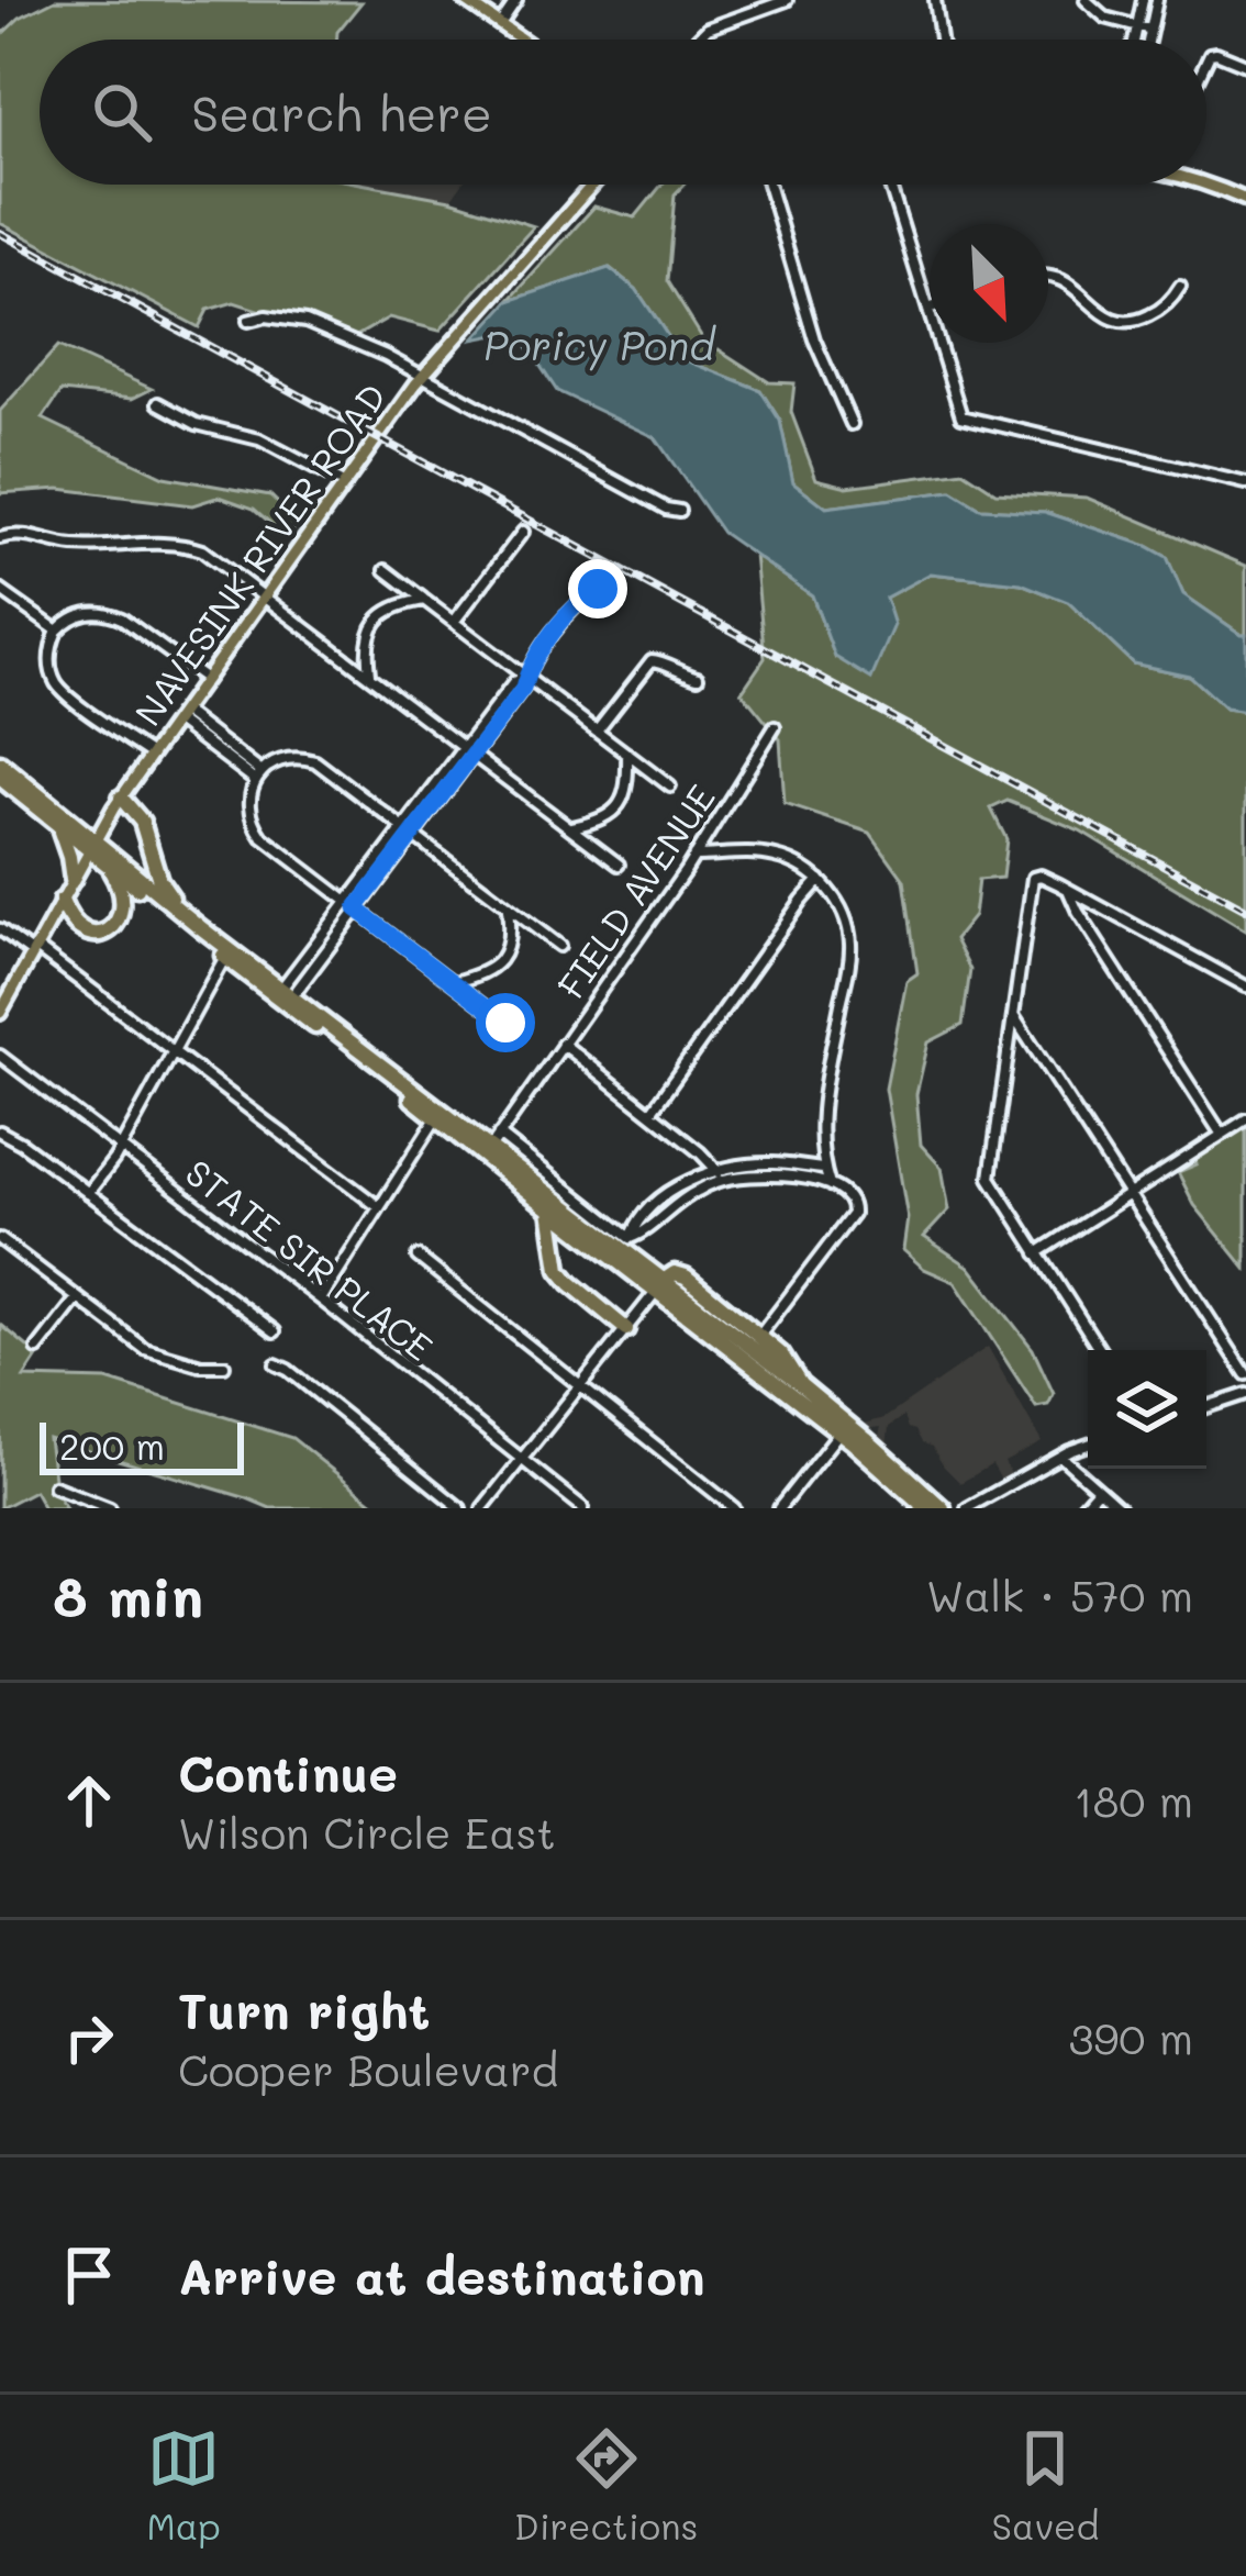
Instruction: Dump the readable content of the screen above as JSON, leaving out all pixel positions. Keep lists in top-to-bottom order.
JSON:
{
  "streets": {
    "main road": ["NAVESINK RIVER ROAD"],
    "street": ["FIELD AVENUE", "STATE SIR PLACE"]
  },
  "water": ["Poricy Pond"],
  "scale_bar": "200 m",
  "north": "bottom right",
  "page": {
    "search": "Search here",
    "scale": "200 m",
    "heading": ["8 min", "Walk · 570 m"],
    "list": [
      ["Continue", "Wilson Circle East", "180 m"],
      ["Turn right", "Cooper Boulevard", "390 m"],
      "Arrive at destination"
    ],
    "nav": ["Map", "Directions", "Saved"]
  }
}
